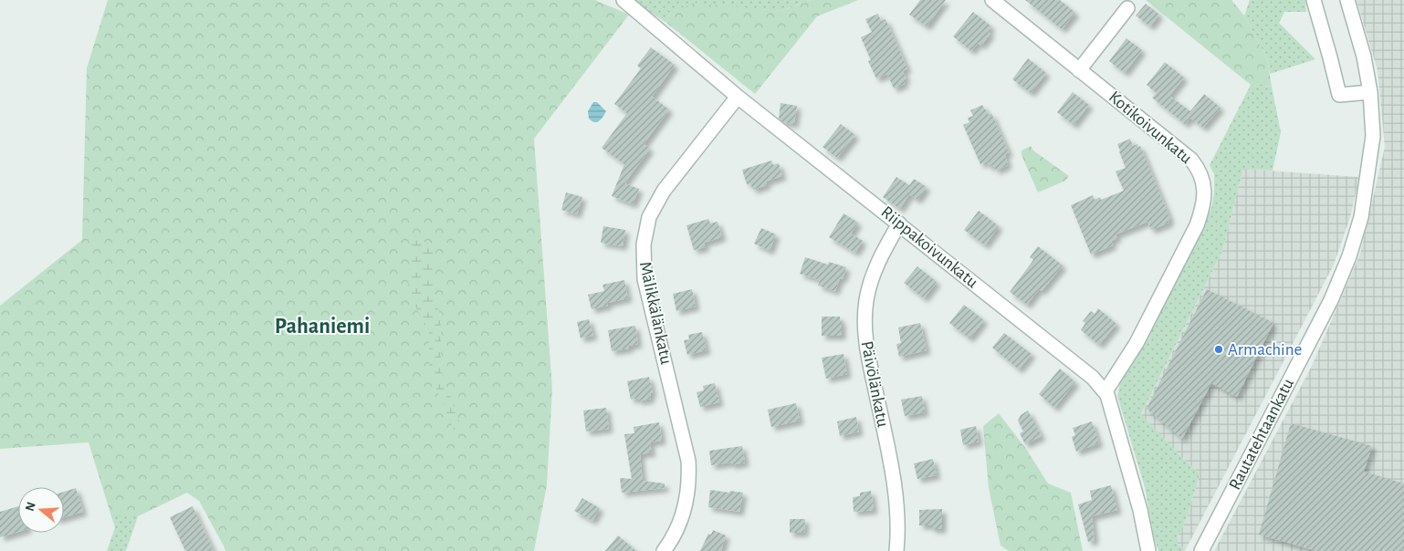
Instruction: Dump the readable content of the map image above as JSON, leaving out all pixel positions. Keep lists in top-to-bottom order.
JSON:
{
  "streets": {
    "street": [
      "Kotikoivunkatu",
      "Riippakoivunkatu",
      "Mälikkälänkatu",
      "Päivölänkatu",
      "Rautatehtaankatu"
    ]
  },
  "crossings": [
    ["Kotikoivunkatu", "Riippakoivunkatu"],
    ["Riippakoivunkatu", "Mälikkälänkatu"],
    ["Riippakoivunkatu", "Päivölänkatu"]
  ],
  "districts": ["Pahaniemi"],
  "places": ["Armachine"],
  "north": "left"
}
